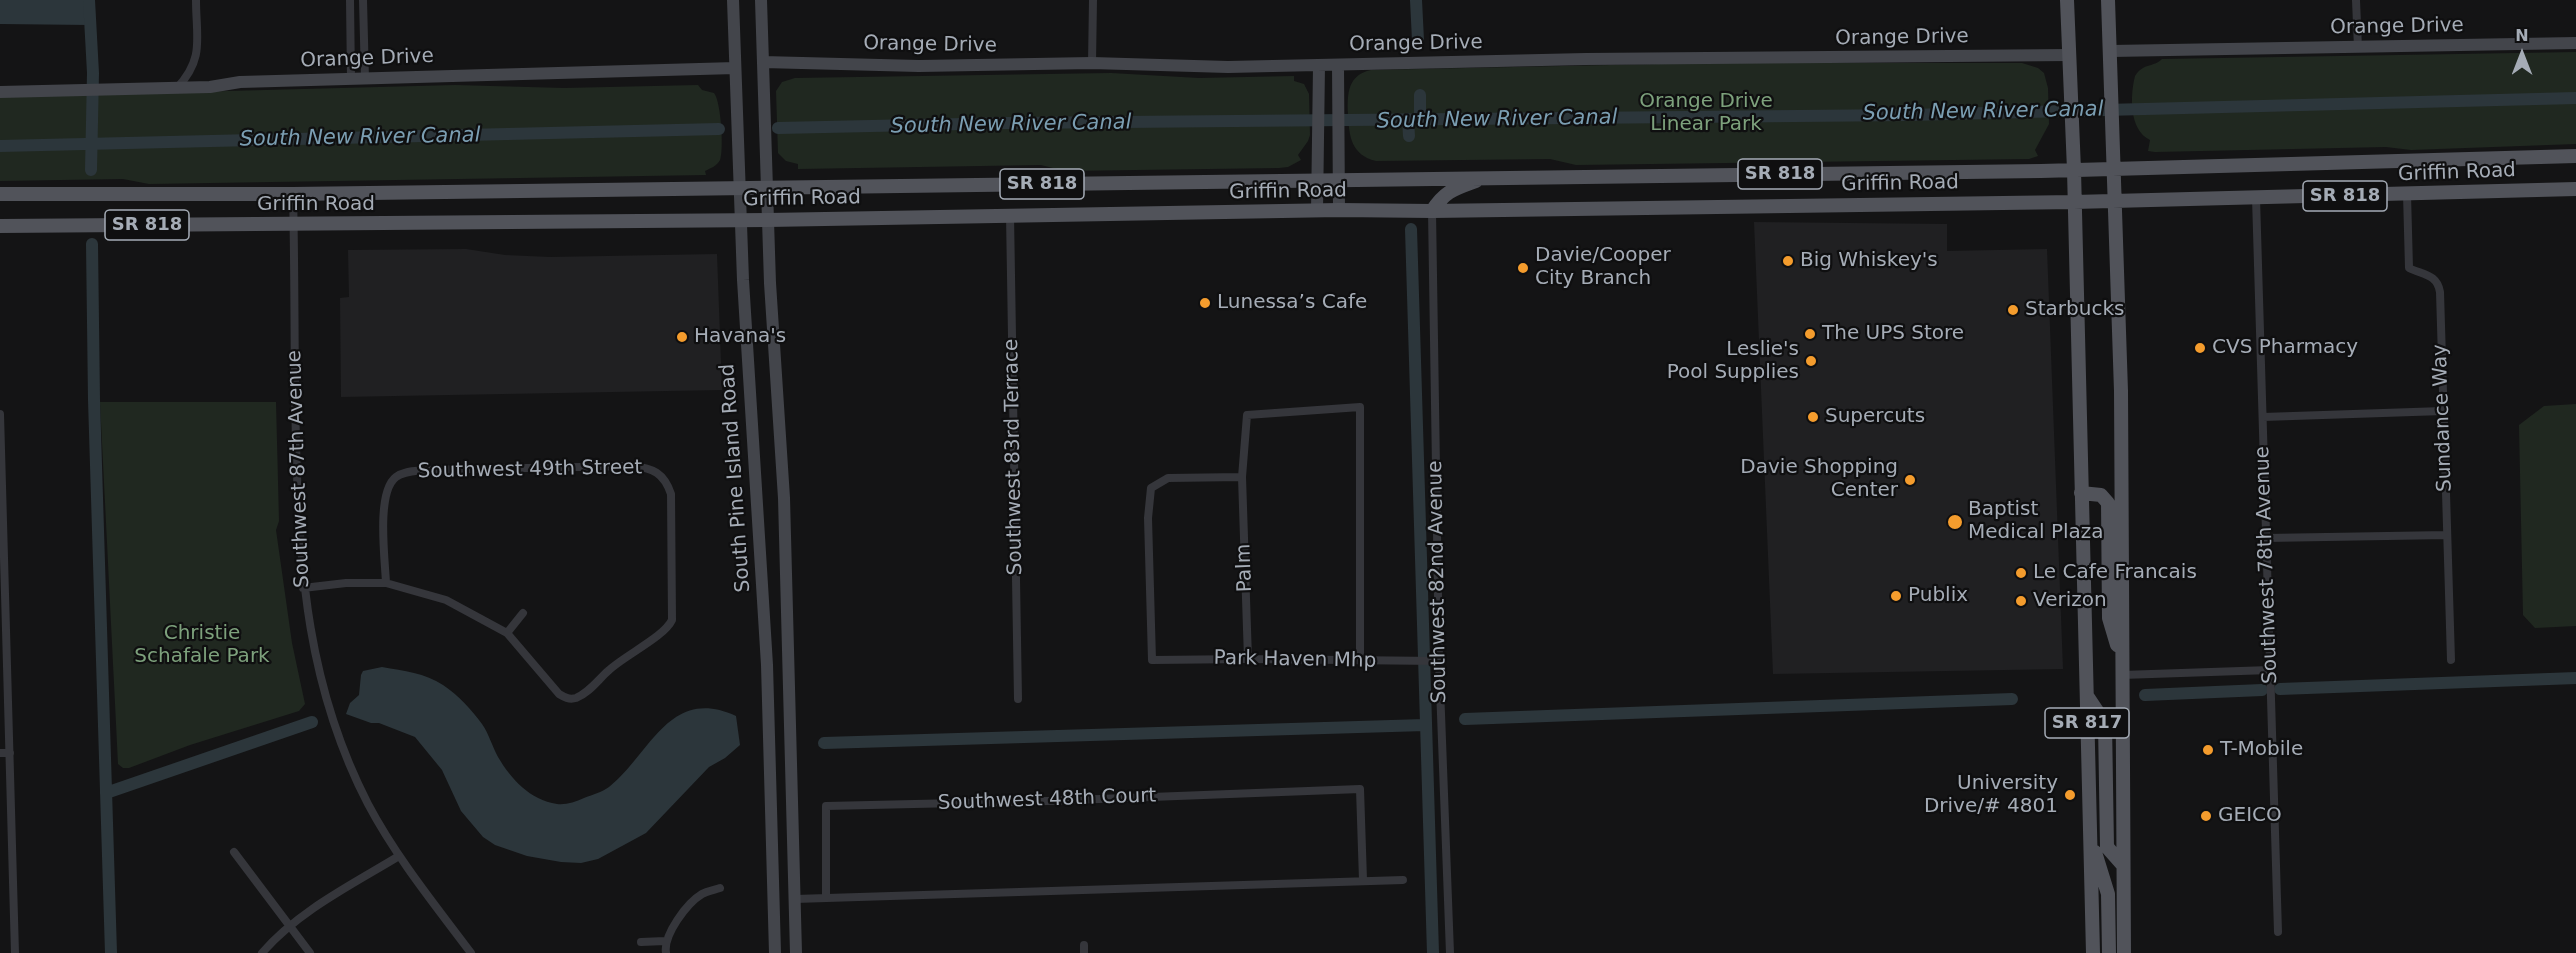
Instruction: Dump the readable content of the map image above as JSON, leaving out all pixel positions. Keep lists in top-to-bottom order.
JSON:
{
  "streets": {
    "main road": ["Griffin Road", "SR 818", "SR 817"],
    "street": [
      "Orange Drive",
      "Sundance Way",
      "Southwest 83rd Terrace",
      "Southwest 87th Avenue",
      "Southwest 49th Street",
      "South Pine Island Road",
      "Southwest 78th Avenue",
      "Palm",
      "Southwest 82nd Avenue",
      "Park Haven Mhp",
      "Southwest 48th Court"
    ]
  },
  "crossings": [
    ["Orange Drive", "South Pine Island Road"],
    ["Orange Drive", "SR 817"],
    ["Griffin Road", "Sundance Way"],
    ["Griffin Road", "Southwest 83rd Terrace"],
    ["Griffin Road", "Southwest 87th Avenue"],
    ["Griffin Road", "South Pine Island Road"],
    ["Griffin Road", "Southwest 78th Avenue"],
    ["Griffin Road", "Southwest 82nd Avenue"],
    ["Griffin Road", "SR 817"],
    ["Palm", "Park Haven Mhp"],
    ["Southwest 82nd Avenue", "Park Haven Mhp"]
  ],
  "water": ["South New River Canal"],
  "parks": ["Orange Drive Linear Park", "Christie Schafale Park"],
  "places": [
    "Big Whiskey's",
    "Davie/Cooper City Branch",
    "Lunessa’s Cafe",
    "Starbucks",
    "The UPS Store",
    "Havana's",
    "CVS Pharmacy",
    "Leslie's Pool Supplies",
    "Supercuts",
    "Davie Shopping Center",
    "Baptist Medical Plaza",
    "Le Cafe Francais",
    "Publix",
    "Verizon",
    "T-Mobile",
    "University Drive/# 4801",
    "GEICO"
  ],
  "north": "top"
}
